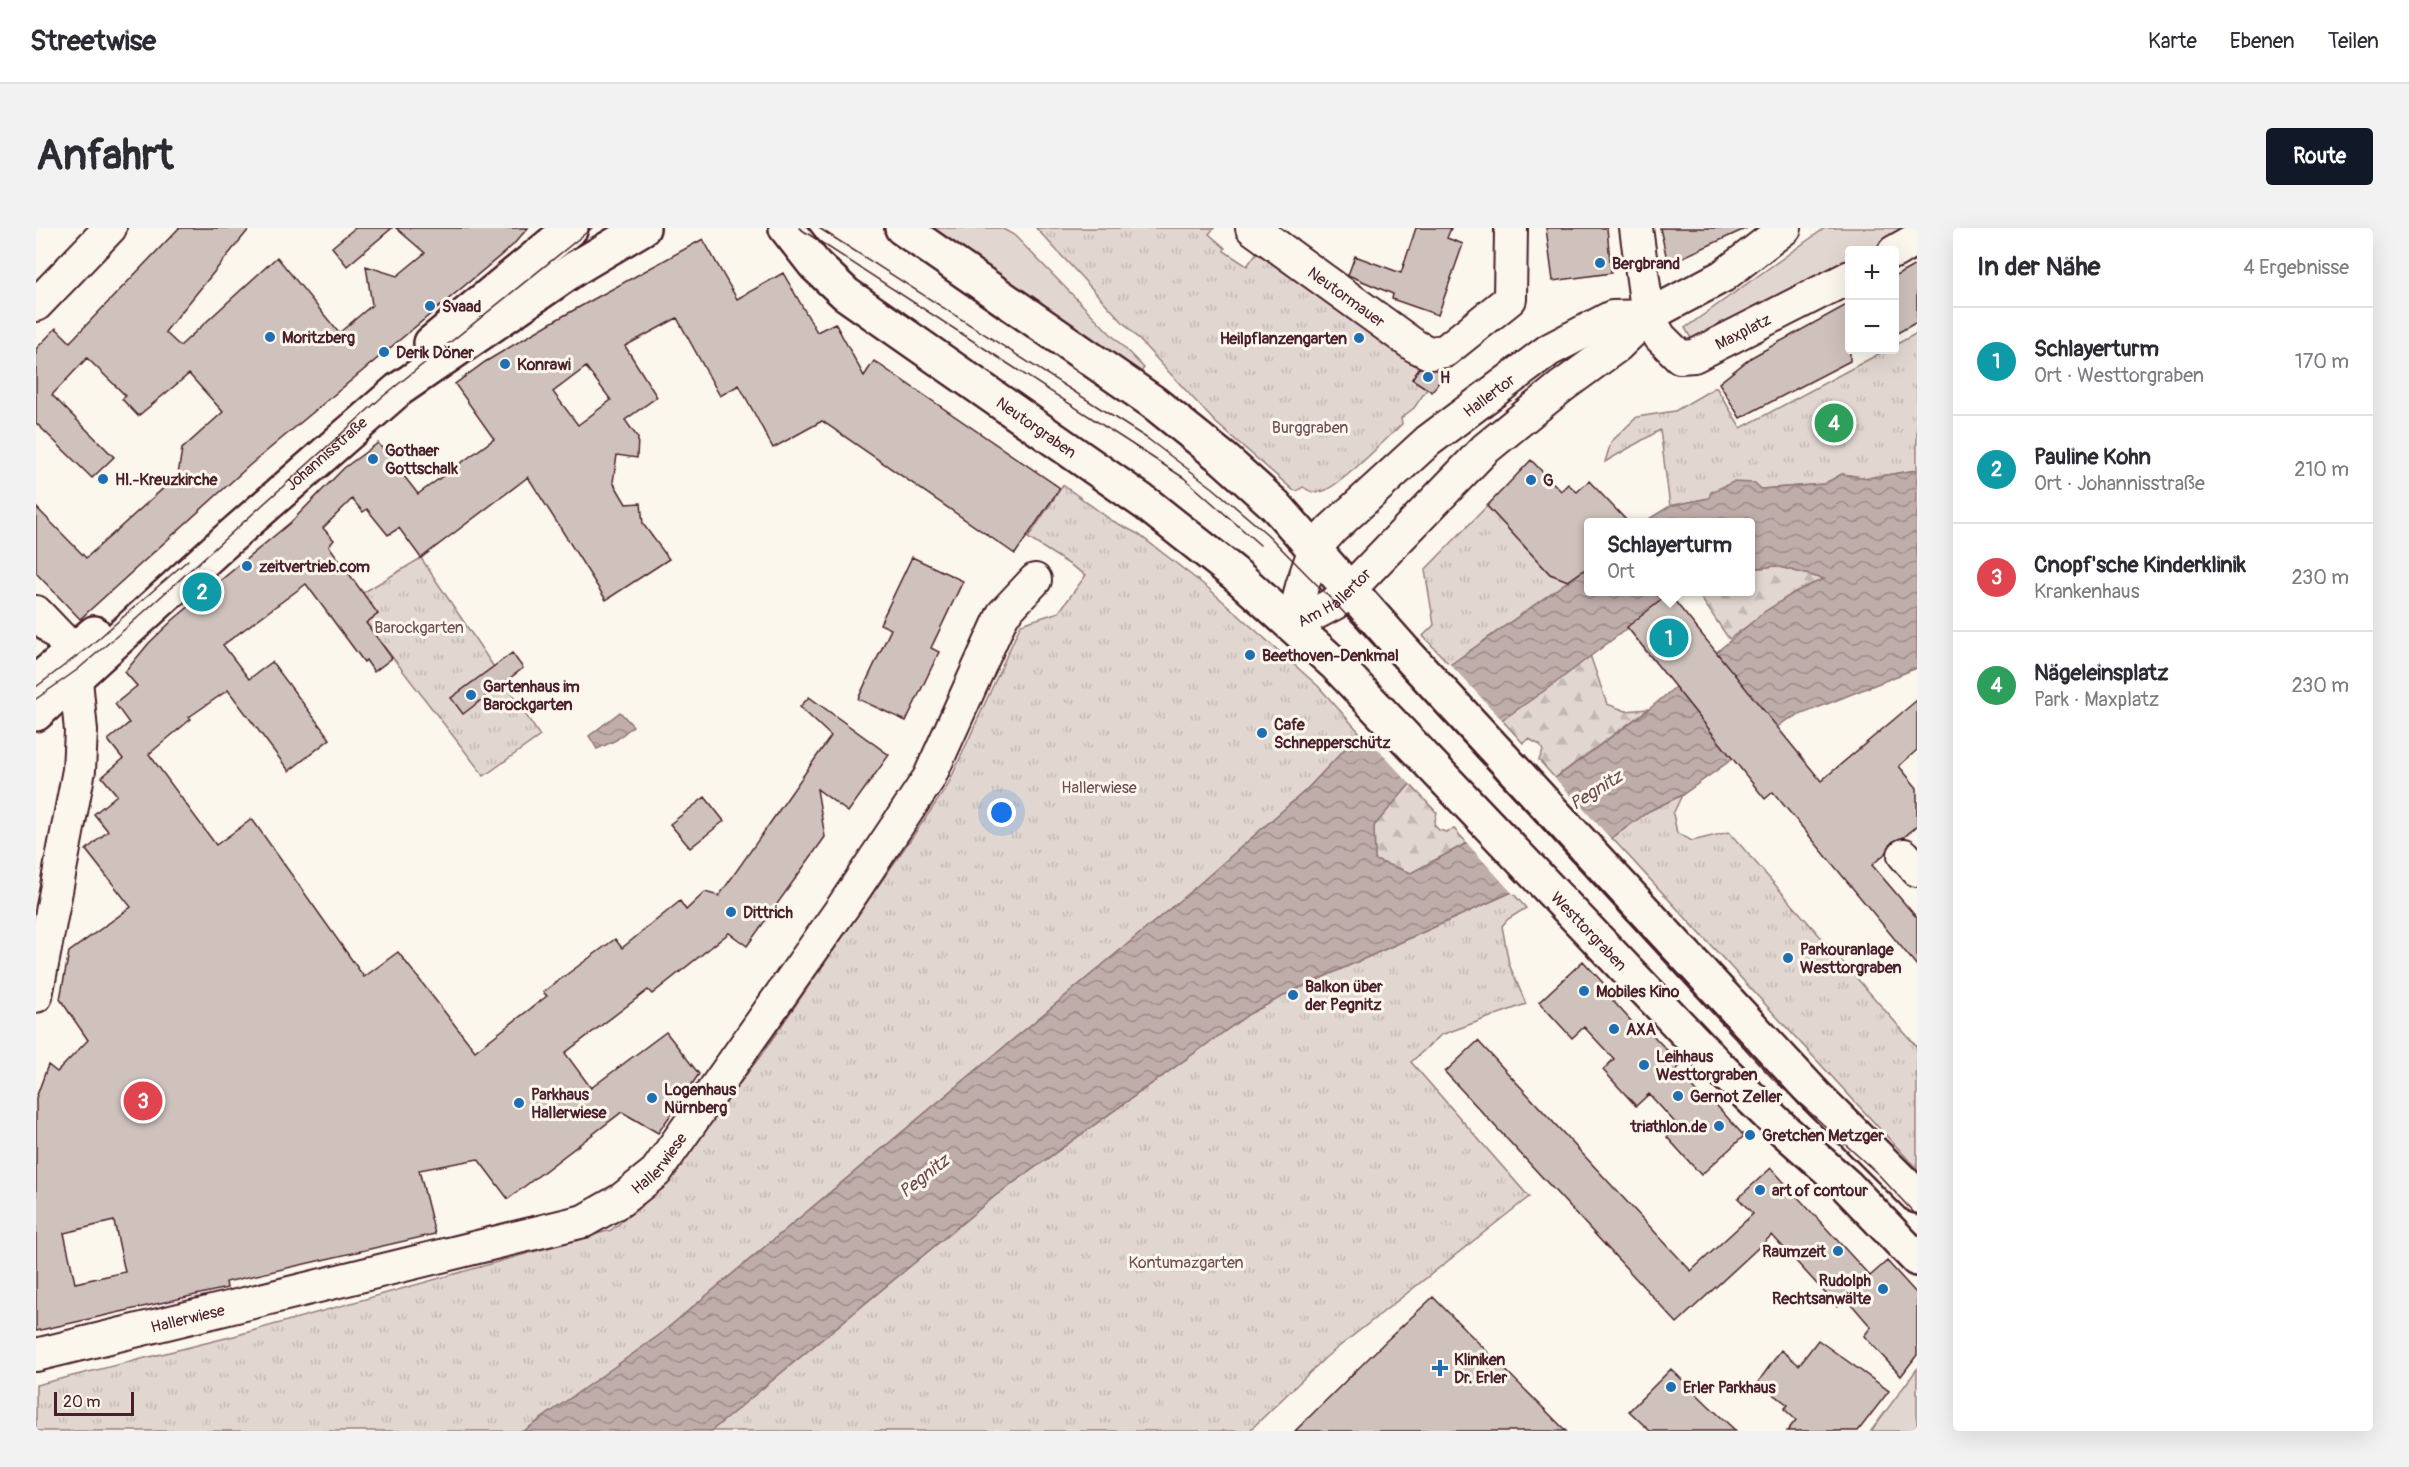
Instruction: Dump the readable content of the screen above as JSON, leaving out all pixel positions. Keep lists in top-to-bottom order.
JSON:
{
  "streets": {
    "main road": ["Neutorgraben", "Johannisstraße", "Westtorgraben"],
    "street": [
      "Neutormauer",
      "Maxplatz",
      "Hallertor",
      "Am Hallertor",
      "Hallerwiese"
    ]
  },
  "crossings": [
    ["Maxplatz", "Hallertor"],
    ["Maxplatz", "Am Hallertor"],
    ["Hallertor", "Am Hallertor"],
    ["Neutorgraben", "Am Hallertor"],
    ["Neutorgraben", "Westtorgraben"],
    ["Am Hallertor", "Westtorgraben"]
  ],
  "water": ["Pegnitz"],
  "parks": [
    "Burggraben",
    "Barockgarten",
    "Hallerwiese",
    "Kontumazgarten"
  ],
  "places": {
    "other": [
      "Bergbrand",
      "Svaad",
      "Moritzberg",
      "Heilpflanzengarten",
      "Derik Döner",
      "Konrawi",
      "H",
      "Gothaer Gottschalk",
      "Hl.-Kreuzkirche",
      "G",
      "zeitvertrieb.com",
      "Beethoven-Denkmal",
      "Gartenhaus im Barockgarten",
      "Cafe Schnepperschütz",
      "Dittrich",
      "Parkouranlage Westtorgraben",
      "Mobiles Kino",
      "Balkon über der Pegnitz",
      "AXA",
      "Leihhaus Westtorgraben",
      "Gernot Zeller",
      "Logenhaus Nürnberg",
      "Parkhaus Hallerwiese",
      "triathlon.de",
      "Gretchen Metzger",
      "art of contour",
      "Raumzeit",
      "Rudolph Rechtsanwälte",
      "Erler Parkhaus"
    ],
    "health": ["Kliniken Dr. Erler"]
  },
  "scale_bar": "20 m",
  "page": {
    "header": "Streetwise",
    "nav": ["Karte", "Ebenen", "Teilen"],
    "buttons": "Route",
    "title": "Anfahrt",
    "heading": ["In der Nähe", "4 Ergebnisse"],
    "map_buttons": ["+", "−"],
    "list": [
      {
        "mark": "1",
        "name": "Schlayerturm",
        "note": "Ort · Westtorgraben",
        "value": "170 m"
      },
      {
        "mark": "2",
        "name": "Pauline Kohn",
        "note": "Ort · Johannisstraße",
        "value": "210 m"
      },
      {
        "mark": "3",
        "name": "Cnopf'sche Kinderklinik",
        "note": "Krankenhaus",
        "value": "230 m"
      },
      {
        "mark": "4",
        "name": "Nägeleinsplatz",
        "note": "Park · Maxplatz",
        "value": "230 m"
      }
    ],
    "pins": [
      "4",
      "2",
      "1",
      "3"
    ],
    "popup": ["Schlayerturm", "Ort"],
    "scale": "20 m"
  }
}
